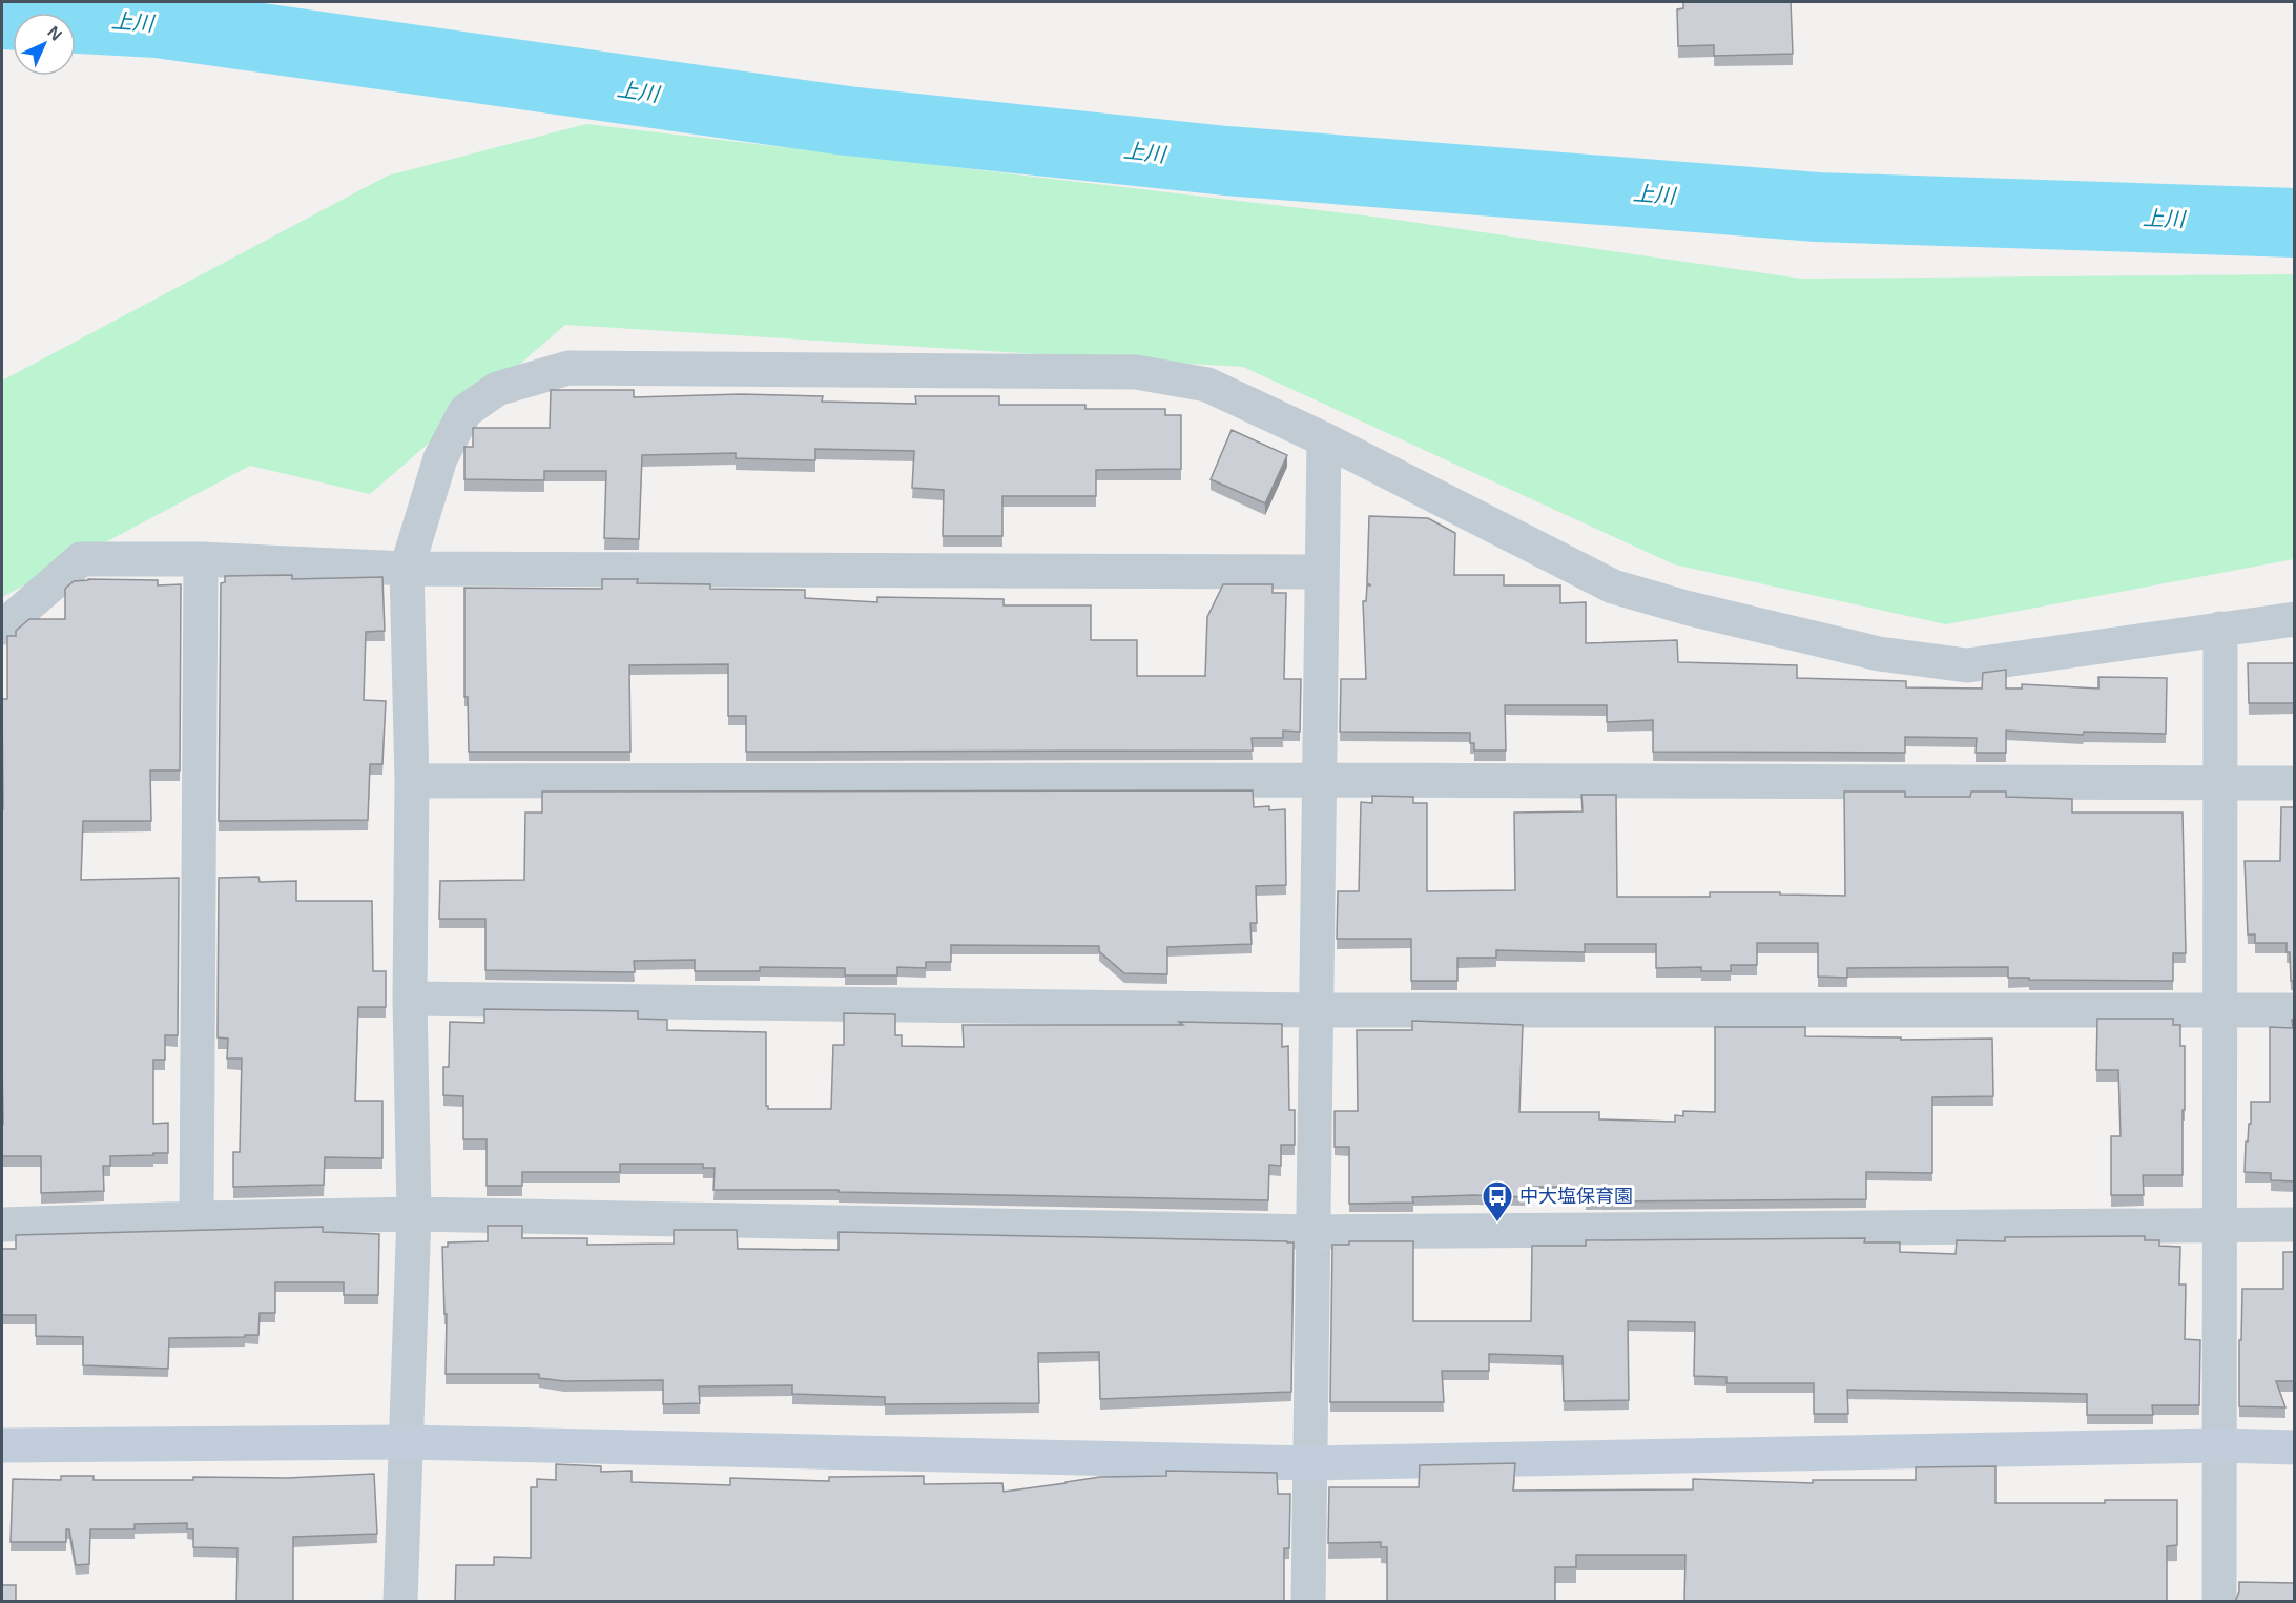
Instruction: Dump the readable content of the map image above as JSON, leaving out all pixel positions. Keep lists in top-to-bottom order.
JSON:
{
  "water": ["上川"],
  "places": {
    "bus stop": ["中大塩保育園"]
  },
  "north": "top right"
}
